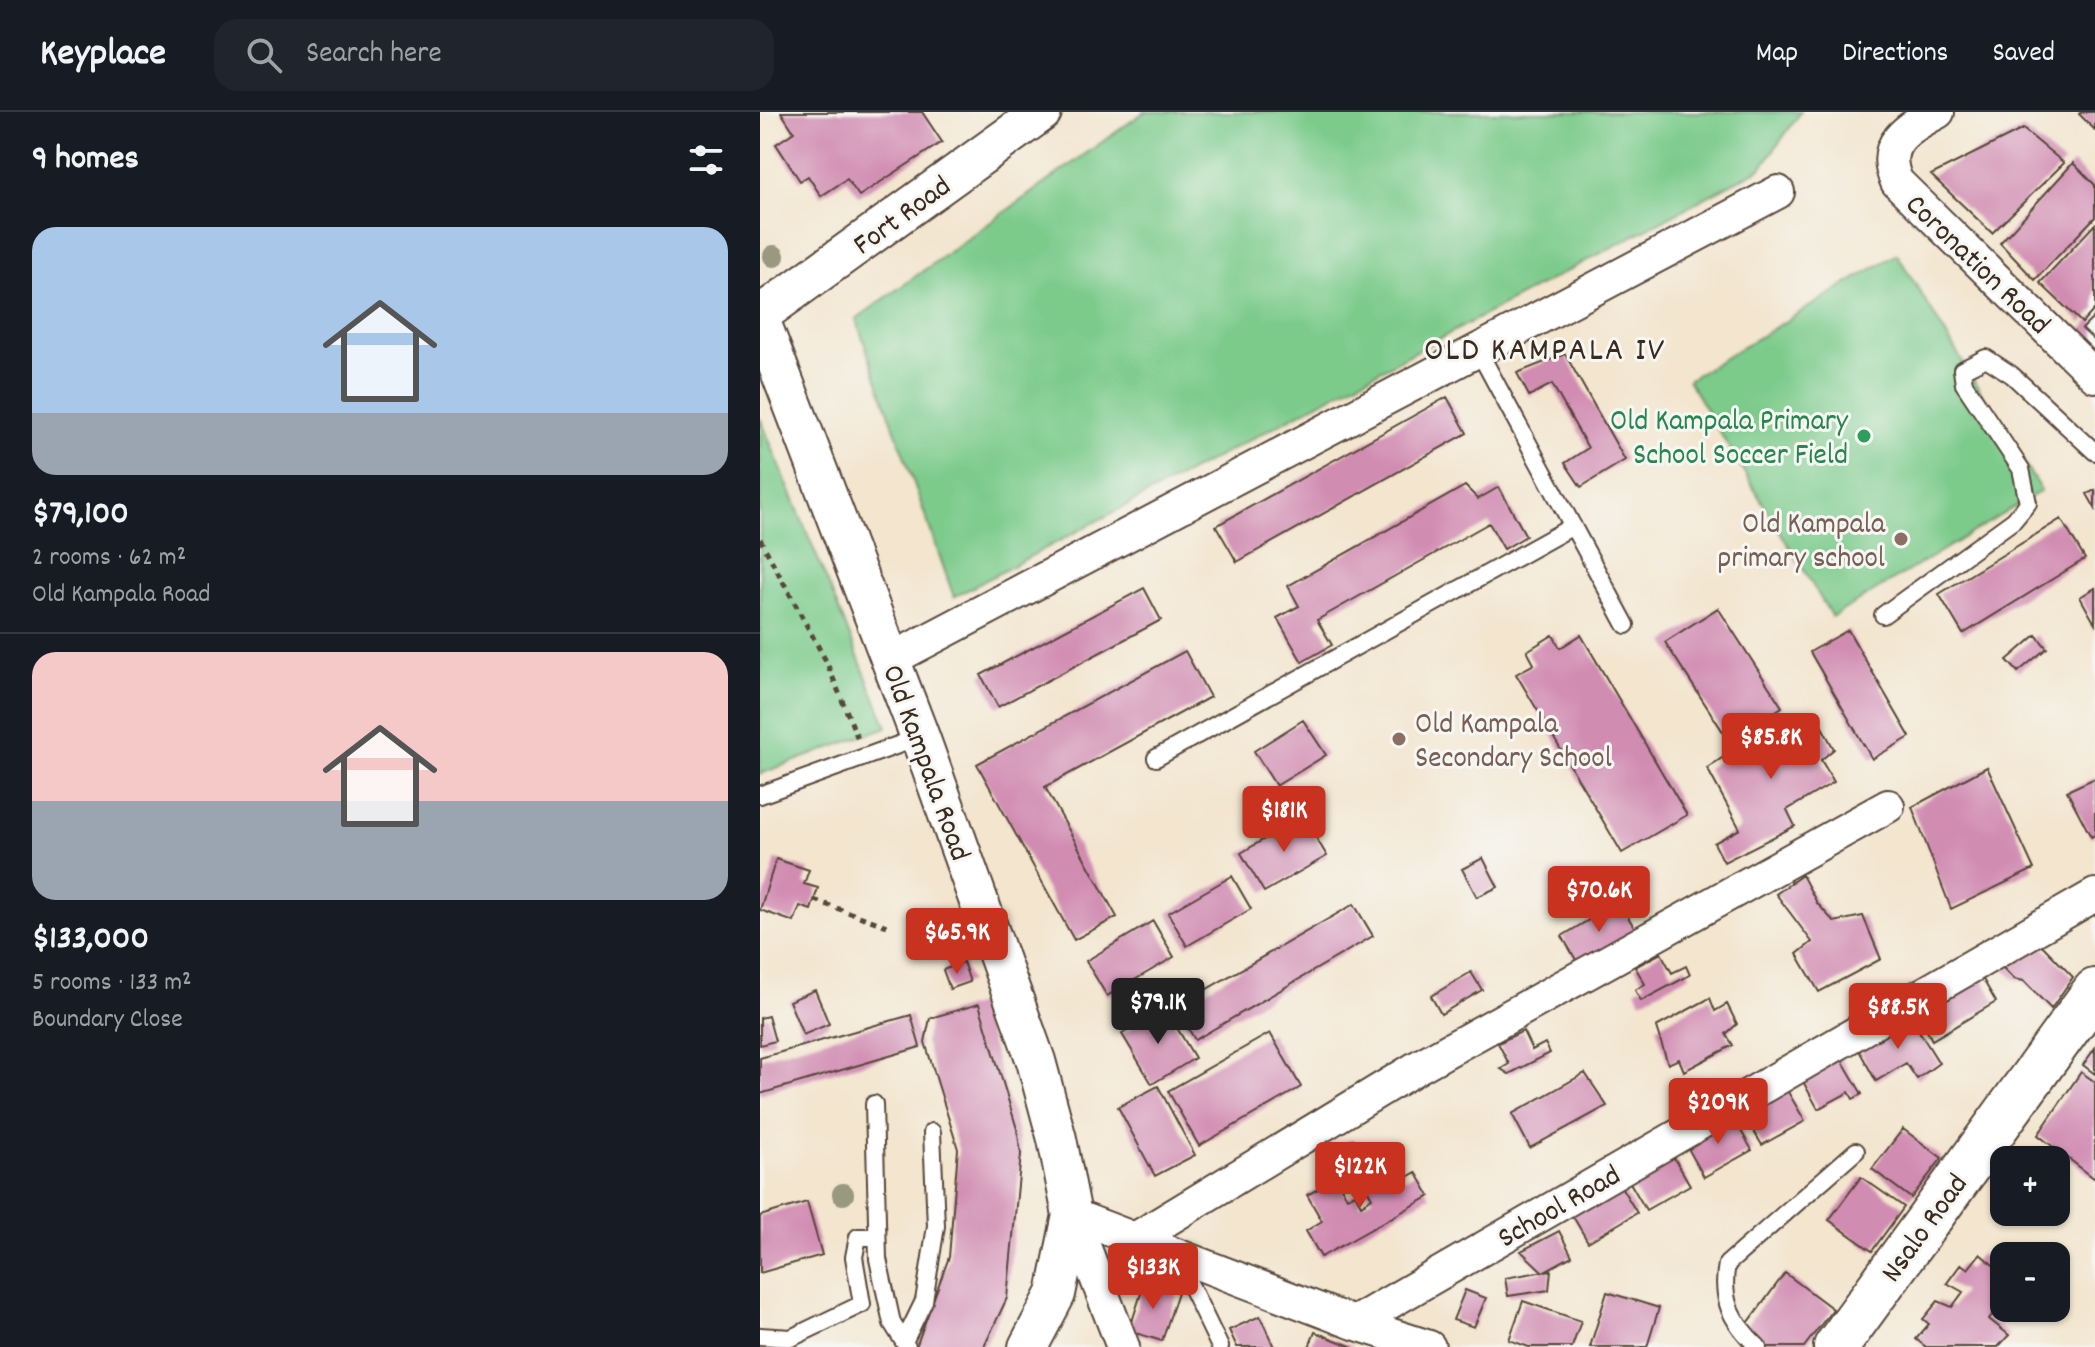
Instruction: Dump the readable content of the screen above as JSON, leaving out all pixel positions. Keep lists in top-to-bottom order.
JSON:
{
  "streets": {
    "main road": ["Nsalo Road"],
    "street": [
      "Fort Road",
      "Coronation Road",
      "Old Kampala Road",
      "School Road"
    ]
  },
  "crossings": [
    ["Fort Road", "Old Kampala Road"]
  ],
  "districts": ["OLD KAMPALA IV"],
  "places": ["Old Kampala Primary School Soccer Field", "Old Kampala primary school", "Old Kampala Secondary School"],
  "page": {
    "header": "Keyplace",
    "search": "Search here",
    "nav": ["Map", "Directions", "Saved"],
    "heading": "9 homes",
    "list": [
      {
        "name": "$79,100",
        "note": "2 rooms · 62 m² · Old Kampala Road"
      },
      {
        "name": "$133,000",
        "note": "5 rooms · 133 m² · Boundary Close"
      }
    ],
    "price": [
      "$85.8K",
      "$181K",
      "$70.6K",
      "$65.9K",
      "$79.1K",
      "$88.5K",
      "$209K",
      "$122K",
      "$133K"
    ],
    "map_buttons": ["+", "−"]
  }
}
